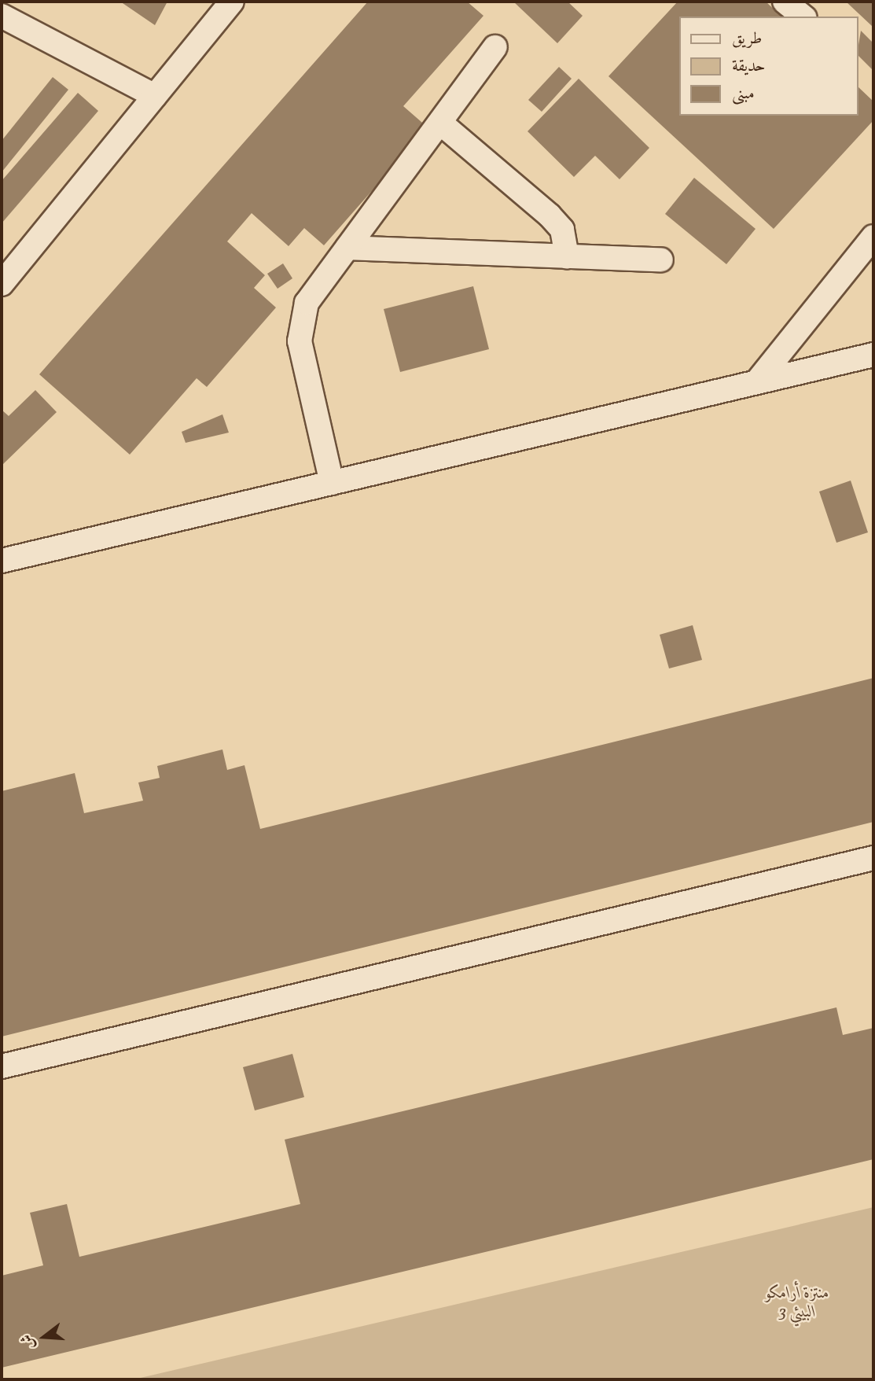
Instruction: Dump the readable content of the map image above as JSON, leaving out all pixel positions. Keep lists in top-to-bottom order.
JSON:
{
  "parks": ["منتزة أرامكو البيئي 3"],
  "legend": ["طريق", "حديقة", "مبنى"],
  "north": "left"
}
